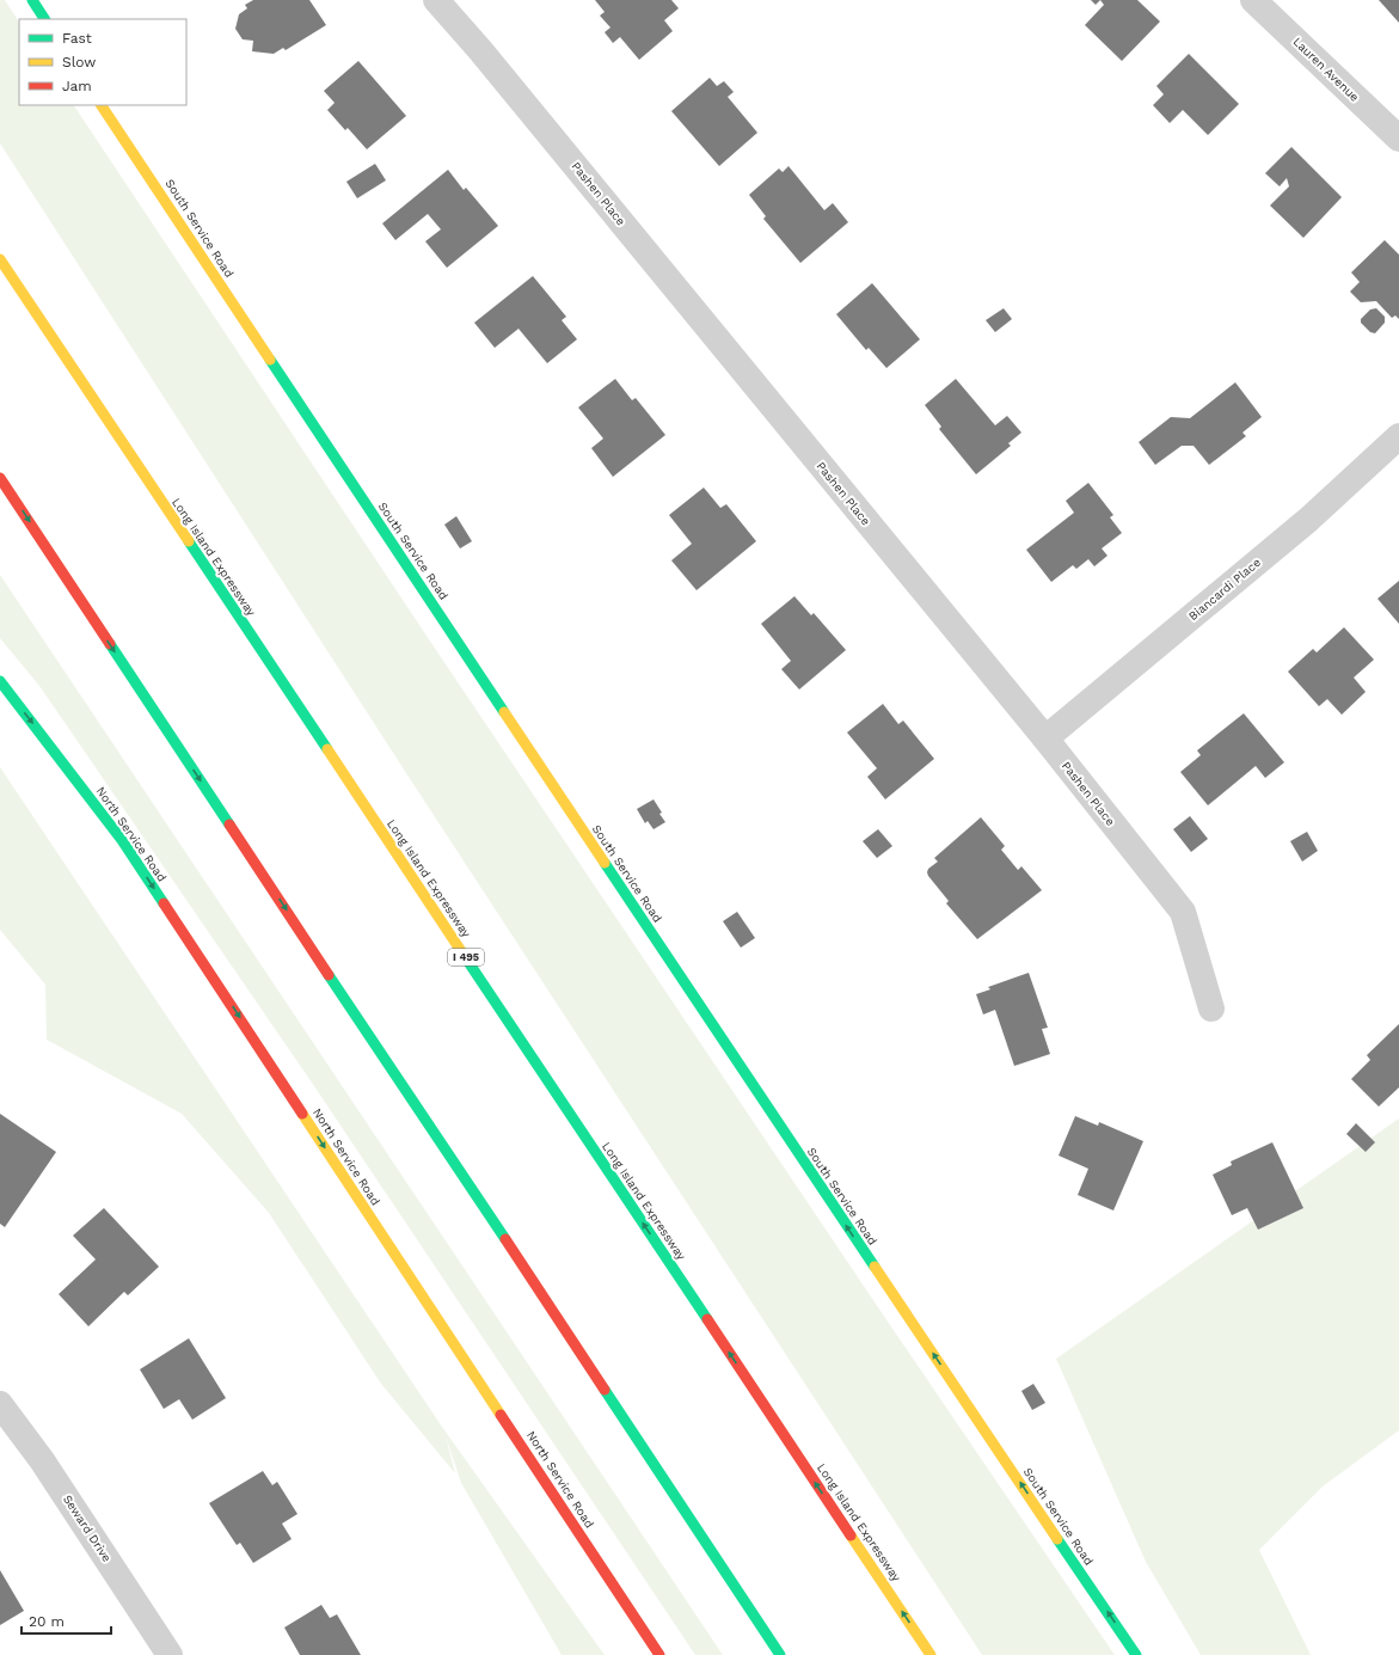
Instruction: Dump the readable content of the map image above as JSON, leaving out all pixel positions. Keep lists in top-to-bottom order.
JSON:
{
  "streets": {
    "main road": [
      "South Service Road",
      "Long Island Expressway",
      "North Service Road",
      "I 495"
    ],
    "street": [
      "Lauren Avenue",
      "Pashen Place",
      "Biancardi Place",
      "Seward Drive"
    ]
  },
  "crossings": [
    ["Pashen Place", "Biancardi Place"]
  ],
  "one_way": ["South Service Road", "Long Island Expressway", "North Service Road"],
  "legend": ["Fast", "Slow", "Jam"],
  "scale_bar": "20 m"
}
